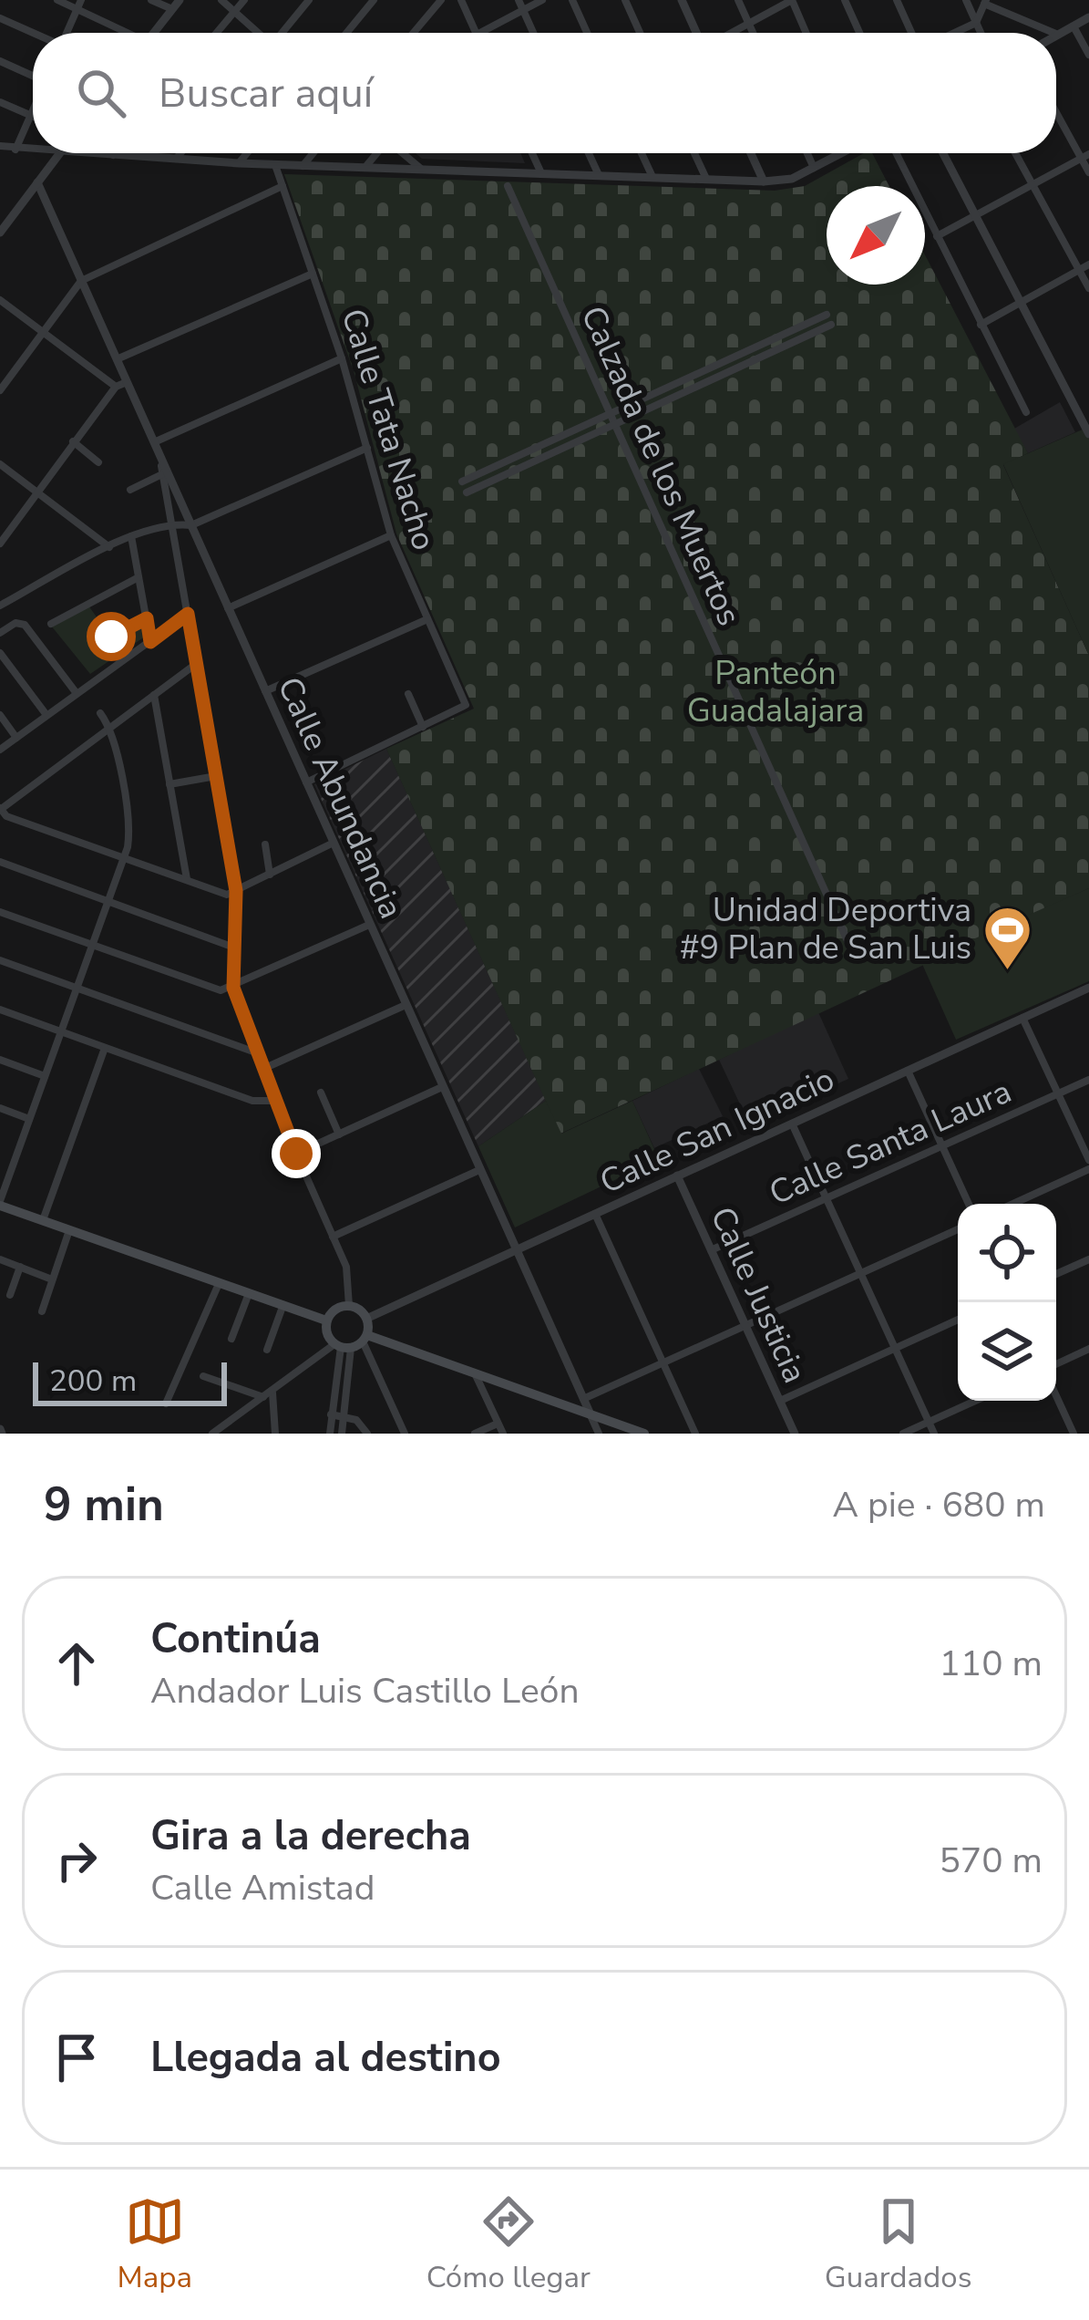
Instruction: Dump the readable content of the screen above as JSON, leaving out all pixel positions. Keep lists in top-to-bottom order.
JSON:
{
  "streets": {
    "street": [
      "Calle Tata Nacho",
      "Calzada de los Muertos",
      "Calle Abundancia",
      "Calle San Ignacio",
      "Calle Santa Laura",
      "Calle Justicia"
    ]
  },
  "crossings": [
    ["Calle Abundancia", "Calle San Ignacio"],
    ["Calle San Ignacio", "Calle Justicia"],
    ["Calle Santa Laura", "Calle Justicia"]
  ],
  "parks": ["Panteón Guadalajara"],
  "places": {
    "sports": ["Unidad Deportiva #9 Plan de San Luis"]
  },
  "scale_bar": "200 m",
  "north": "bottom left",
  "page": {
    "search": "Buscar aquí",
    "scale": "200 m",
    "heading": ["9 min", "A pie · 680 m"],
    "list": [
      ["Continúa", "Andador Luis Castillo León", "110 m"],
      ["Gira a la derecha", "Calle Amistad", "570 m"],
      "Llegada al destino"
    ],
    "nav": ["Mapa", "Cómo llegar", "Guardados"]
  }
}
